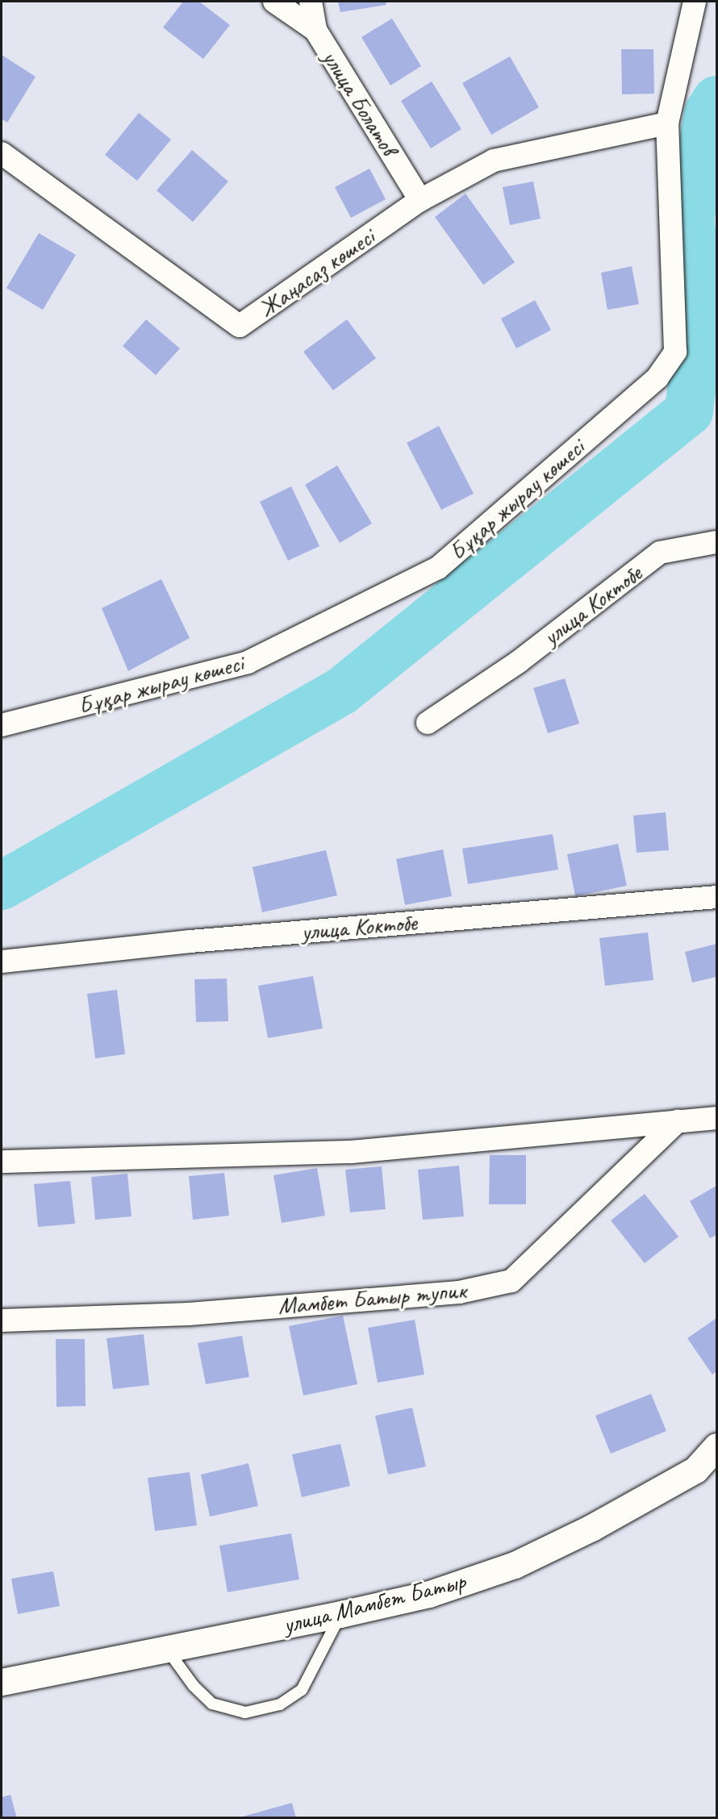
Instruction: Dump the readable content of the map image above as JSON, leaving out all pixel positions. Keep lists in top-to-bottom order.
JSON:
{
  "streets": {
    "main road": ["улица Мамбет Батыр"],
    "street": [
      "улица Болатов",
      "Жаңасаз көшесі",
      "Бұқар жырау көшесі",
      "улица Коктобе",
      "Мамбет Батыр тупик"
    ]
  },
  "crossings": [
    ["улица Болатов", "Жаңасаз көшесі"],
    ["Жаңасаз көшесі", "Бұқар жырау көшесі"]
  ]
}
